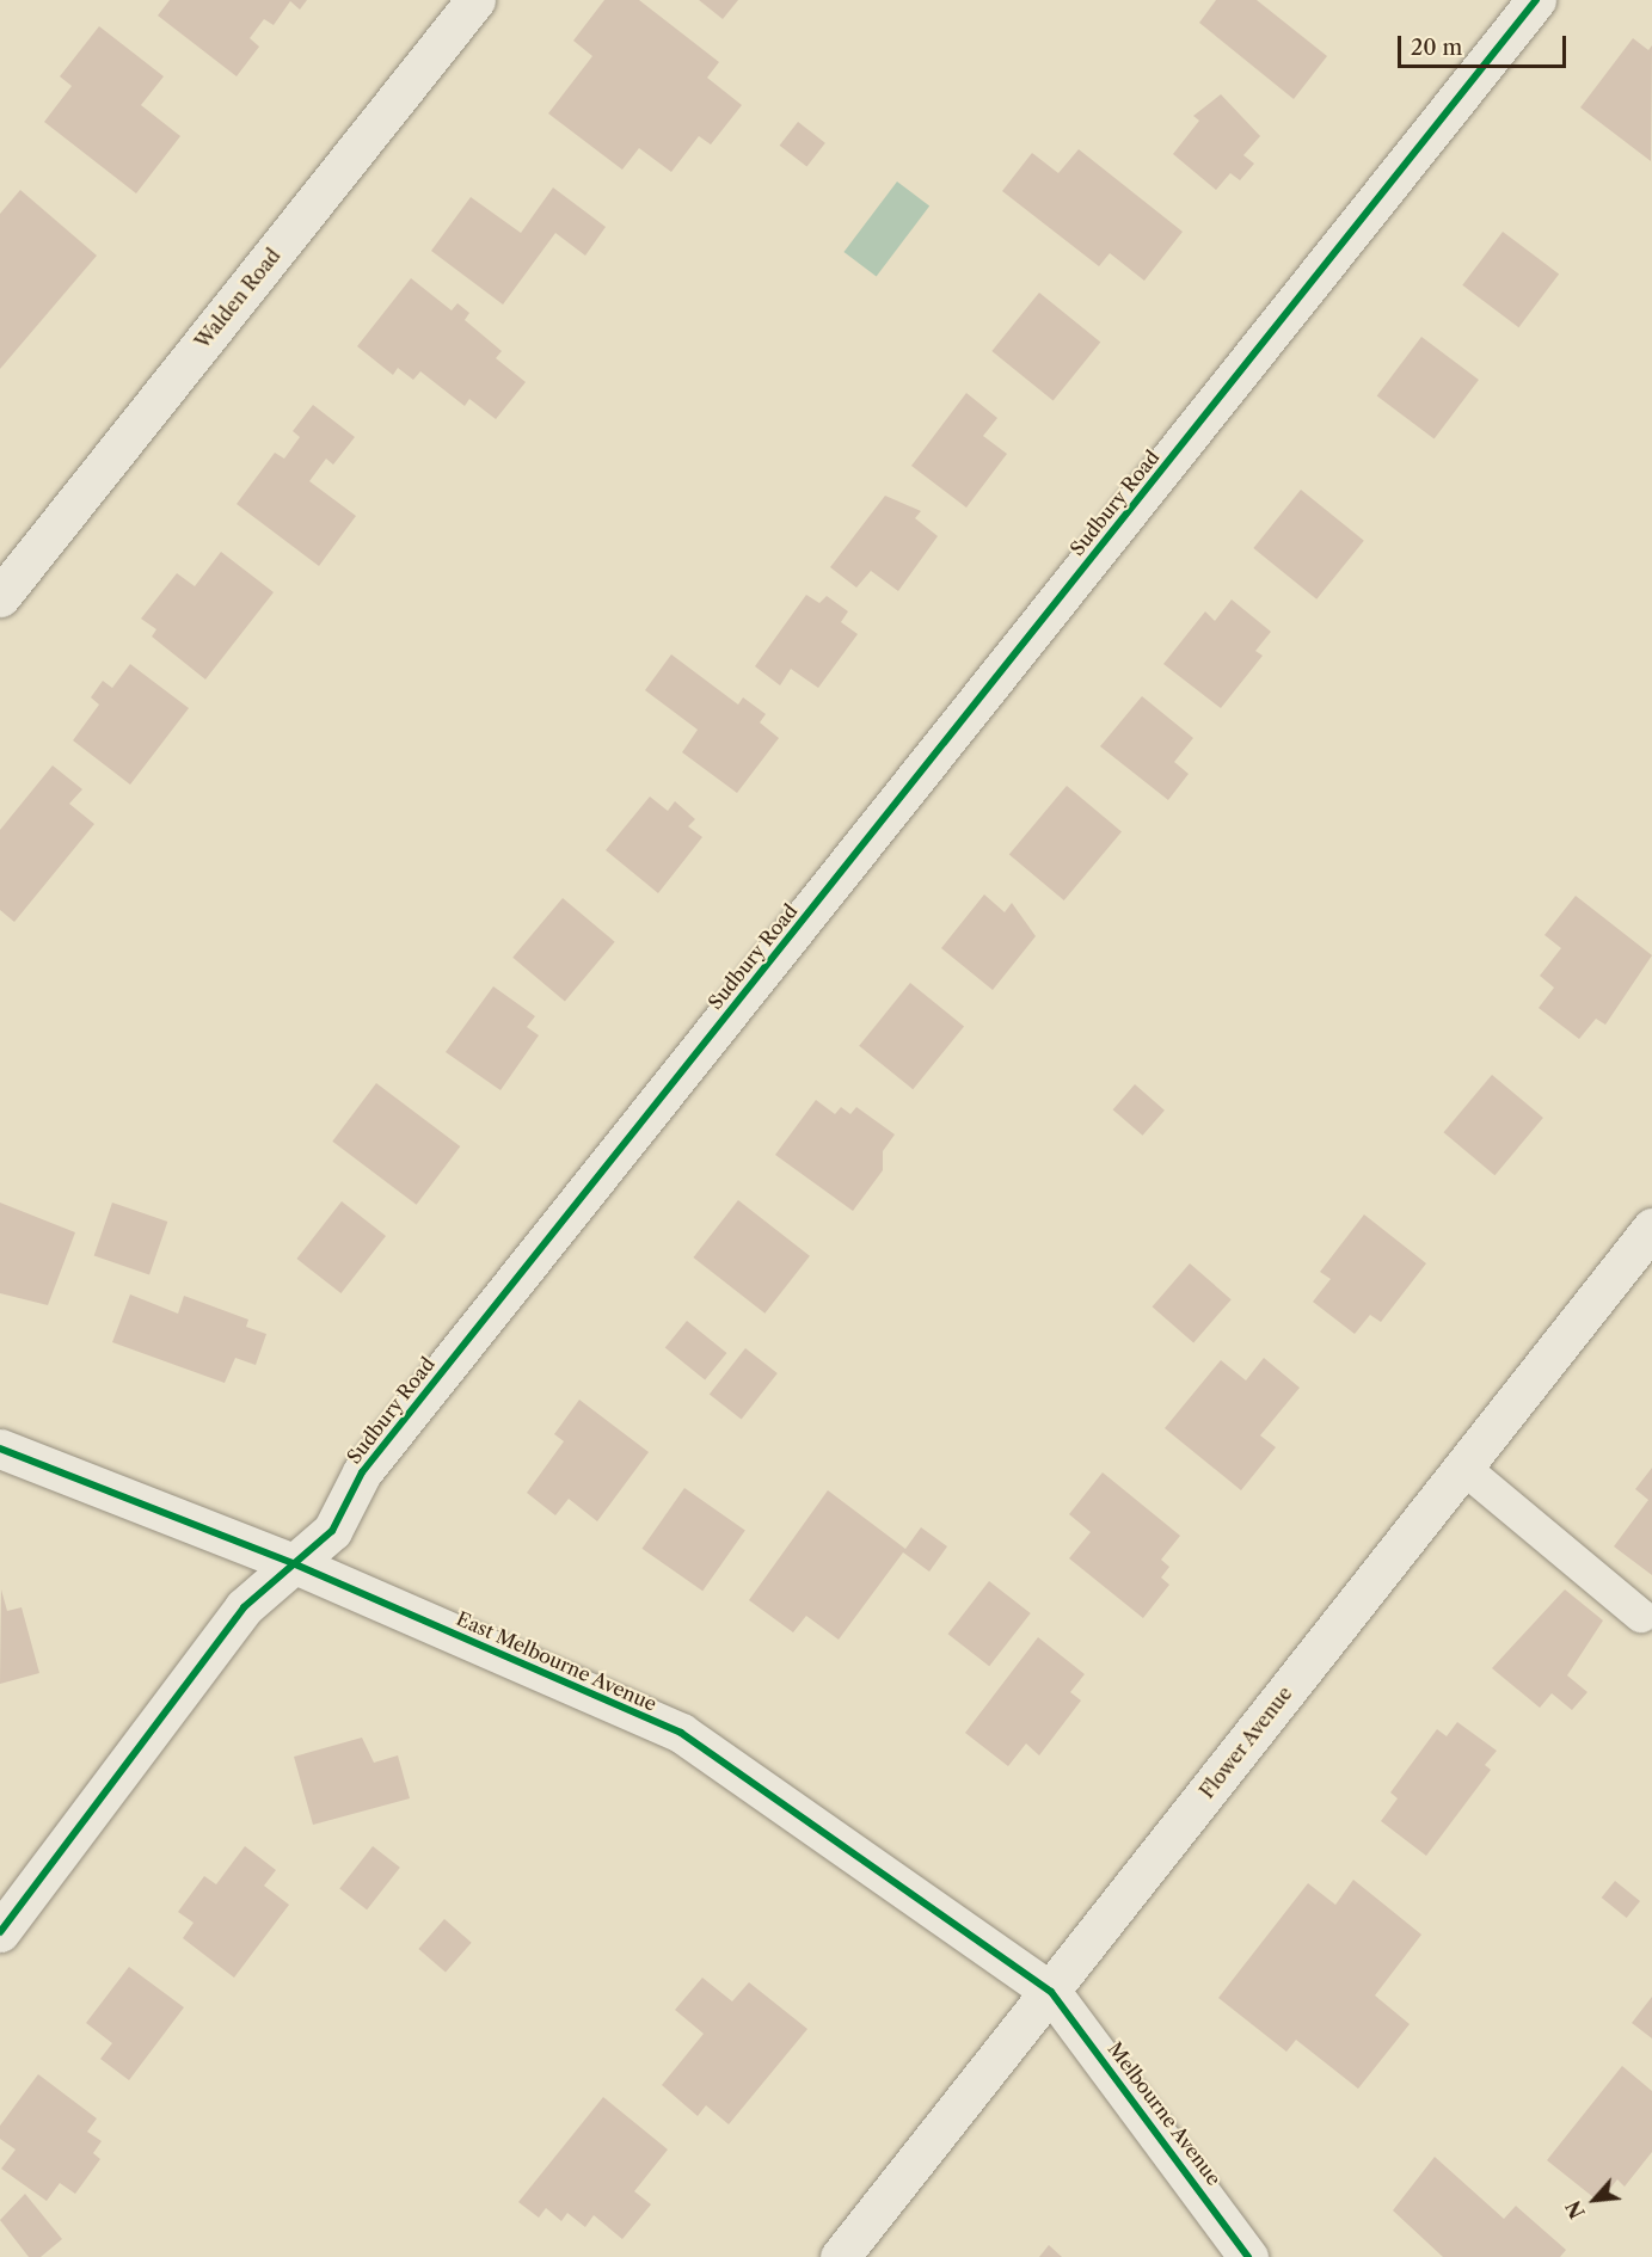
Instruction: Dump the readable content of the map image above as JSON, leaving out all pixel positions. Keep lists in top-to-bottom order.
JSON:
{
  "streets": {
    "street": [
      "Walden Road",
      "Sudbury Road",
      "East Melbourne Avenue",
      "Flower Avenue",
      "Melbourne Avenue"
    ]
  },
  "crossings": [
    ["Sudbury Road", "East Melbourne Avenue"],
    ["East Melbourne Avenue", "Flower Avenue"],
    ["East Melbourne Avenue", "Melbourne Avenue"],
    ["Flower Avenue", "Melbourne Avenue"]
  ],
  "scale_bar": "20 m",
  "north": "bottom left"
}
